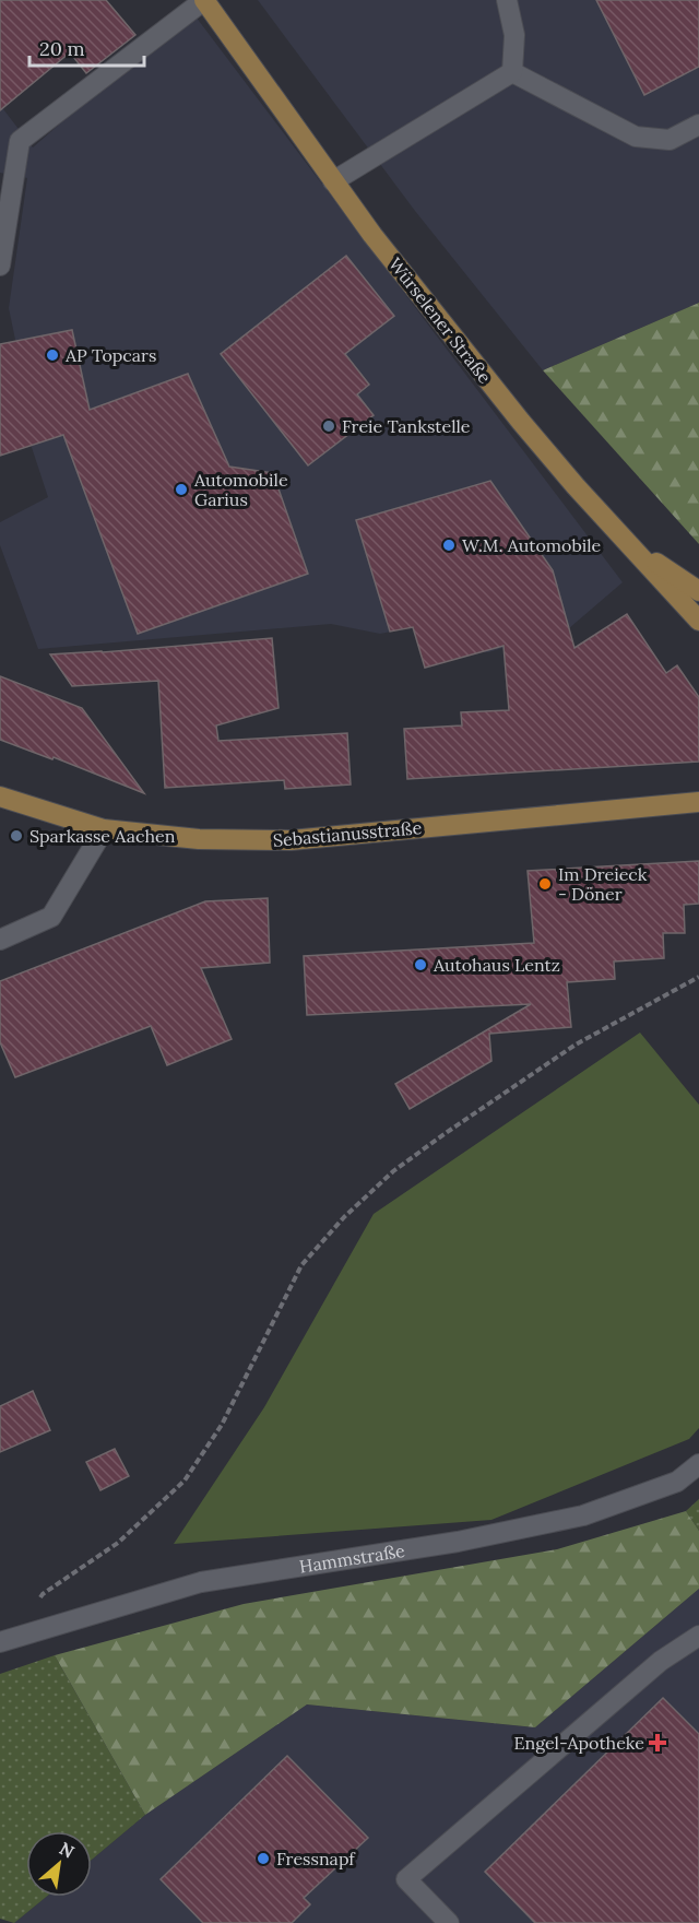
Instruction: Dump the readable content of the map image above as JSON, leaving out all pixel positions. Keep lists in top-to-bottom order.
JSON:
{
  "streets": {
    "main road": ["Würselener Straße", "Sebastianusstraße"],
    "street": ["Hammstraße"]
  },
  "places": {
    "other": [
      "AP Topcars",
      "Freie Tankstelle",
      "Automobile Garius",
      "W.M. Automobile",
      "Sparkasse Aachen",
      "Im Dreieck - Döner",
      "Autohaus Lentz",
      "Fressnapf"
    ],
    "health": ["Engel-Apotheke"]
  },
  "scale_bar": "20 m",
  "north": "top right"
}
